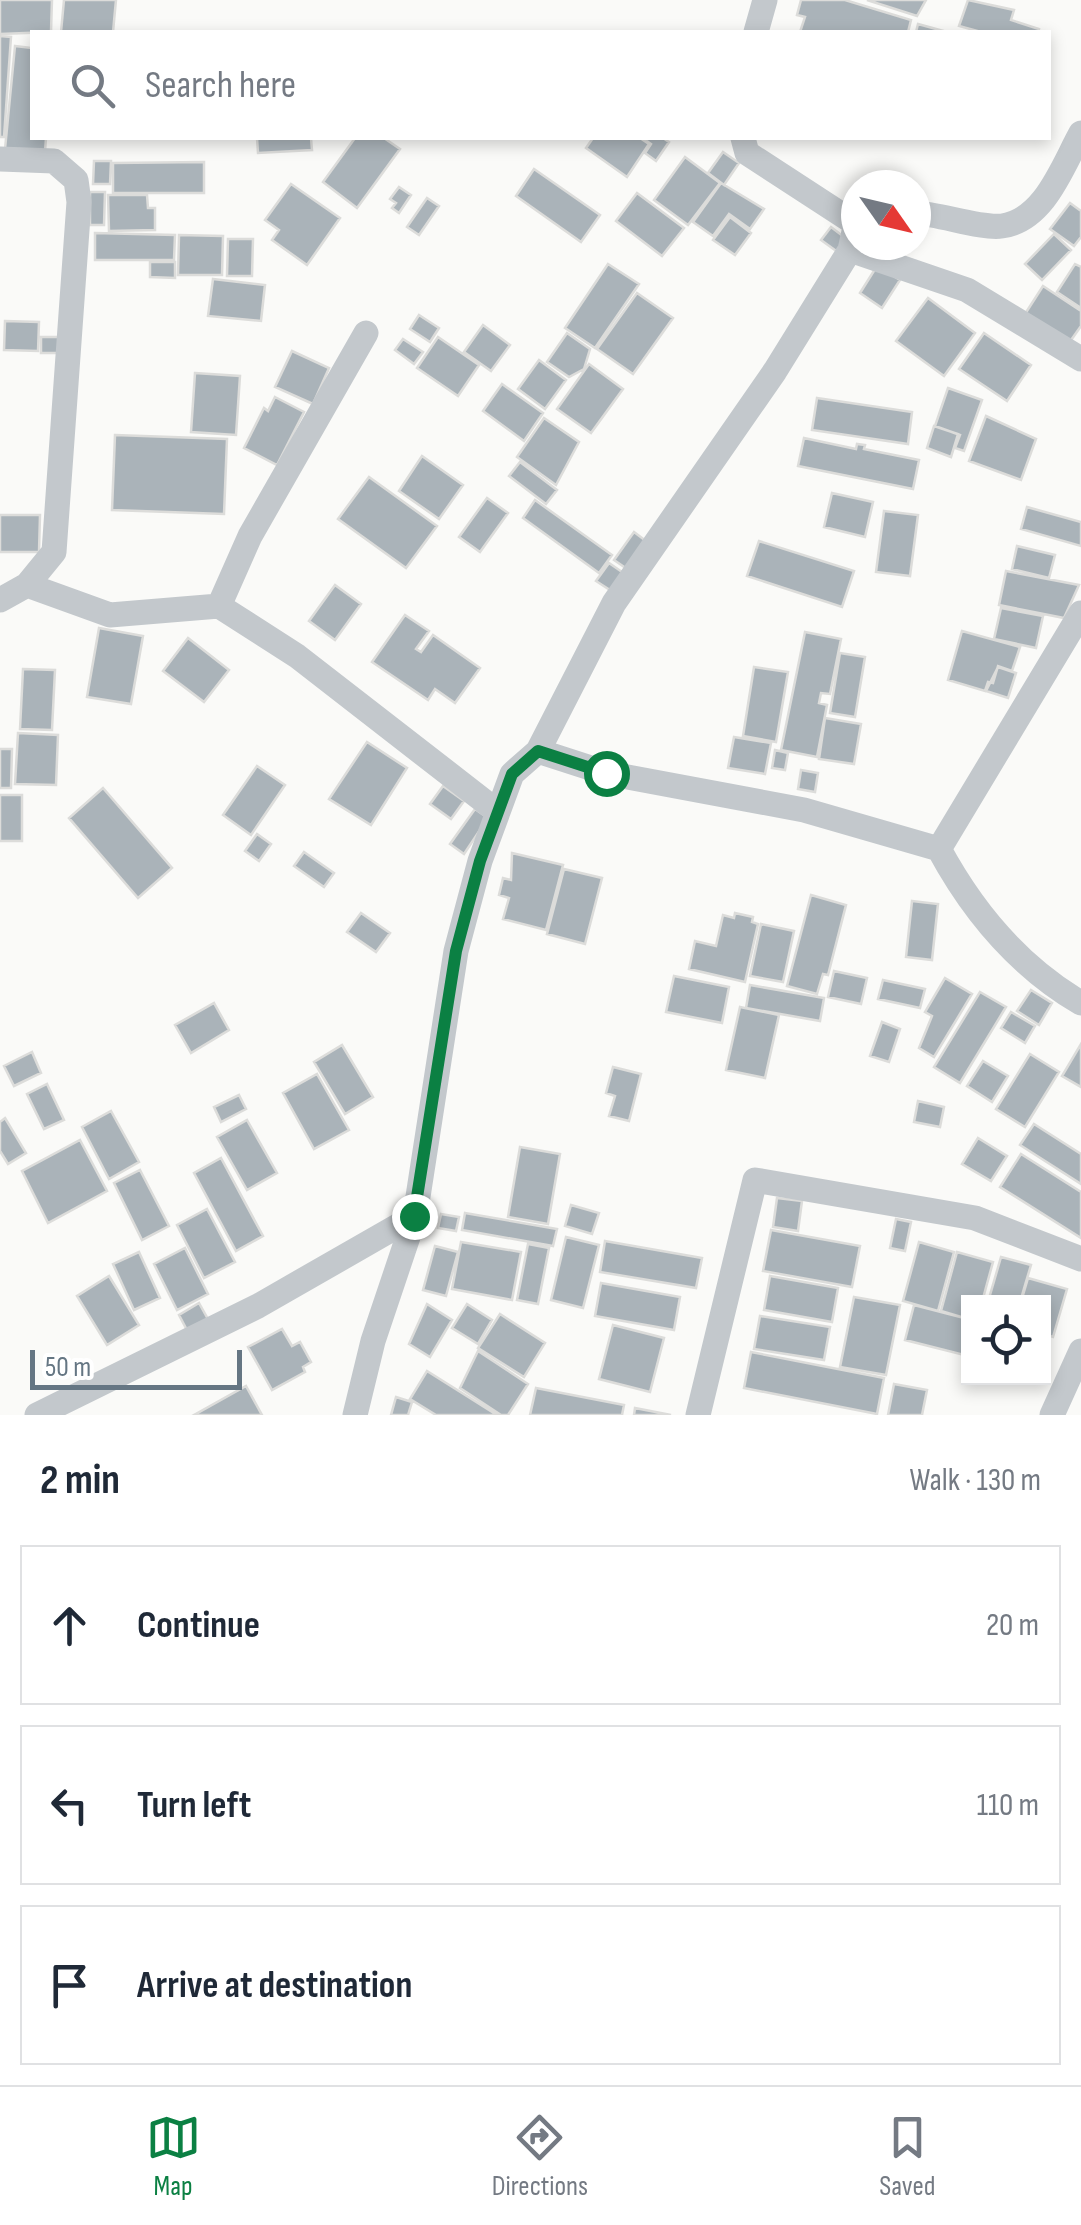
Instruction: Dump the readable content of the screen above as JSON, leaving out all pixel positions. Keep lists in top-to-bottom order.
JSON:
{
  "scale_bar": "50 m",
  "north": "bottom right",
  "page": {
    "search": "Search here",
    "scale": "50 m",
    "heading": ["2 min", "Walk · 130 m"],
    "list": [
      ["Continue", "20 m"],
      ["Turn left", "110 m"],
      "Arrive at destination"
    ],
    "nav": ["Map", "Directions", "Saved"]
  }
}
